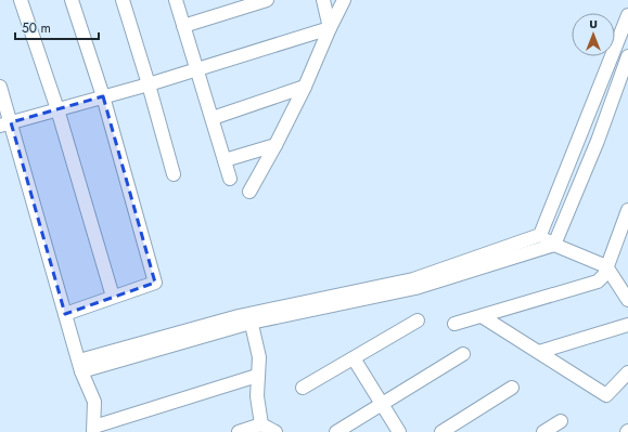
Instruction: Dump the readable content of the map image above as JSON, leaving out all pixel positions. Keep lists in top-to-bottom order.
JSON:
{
  "scale_bar": "50 m",
  "north": "top"
}
